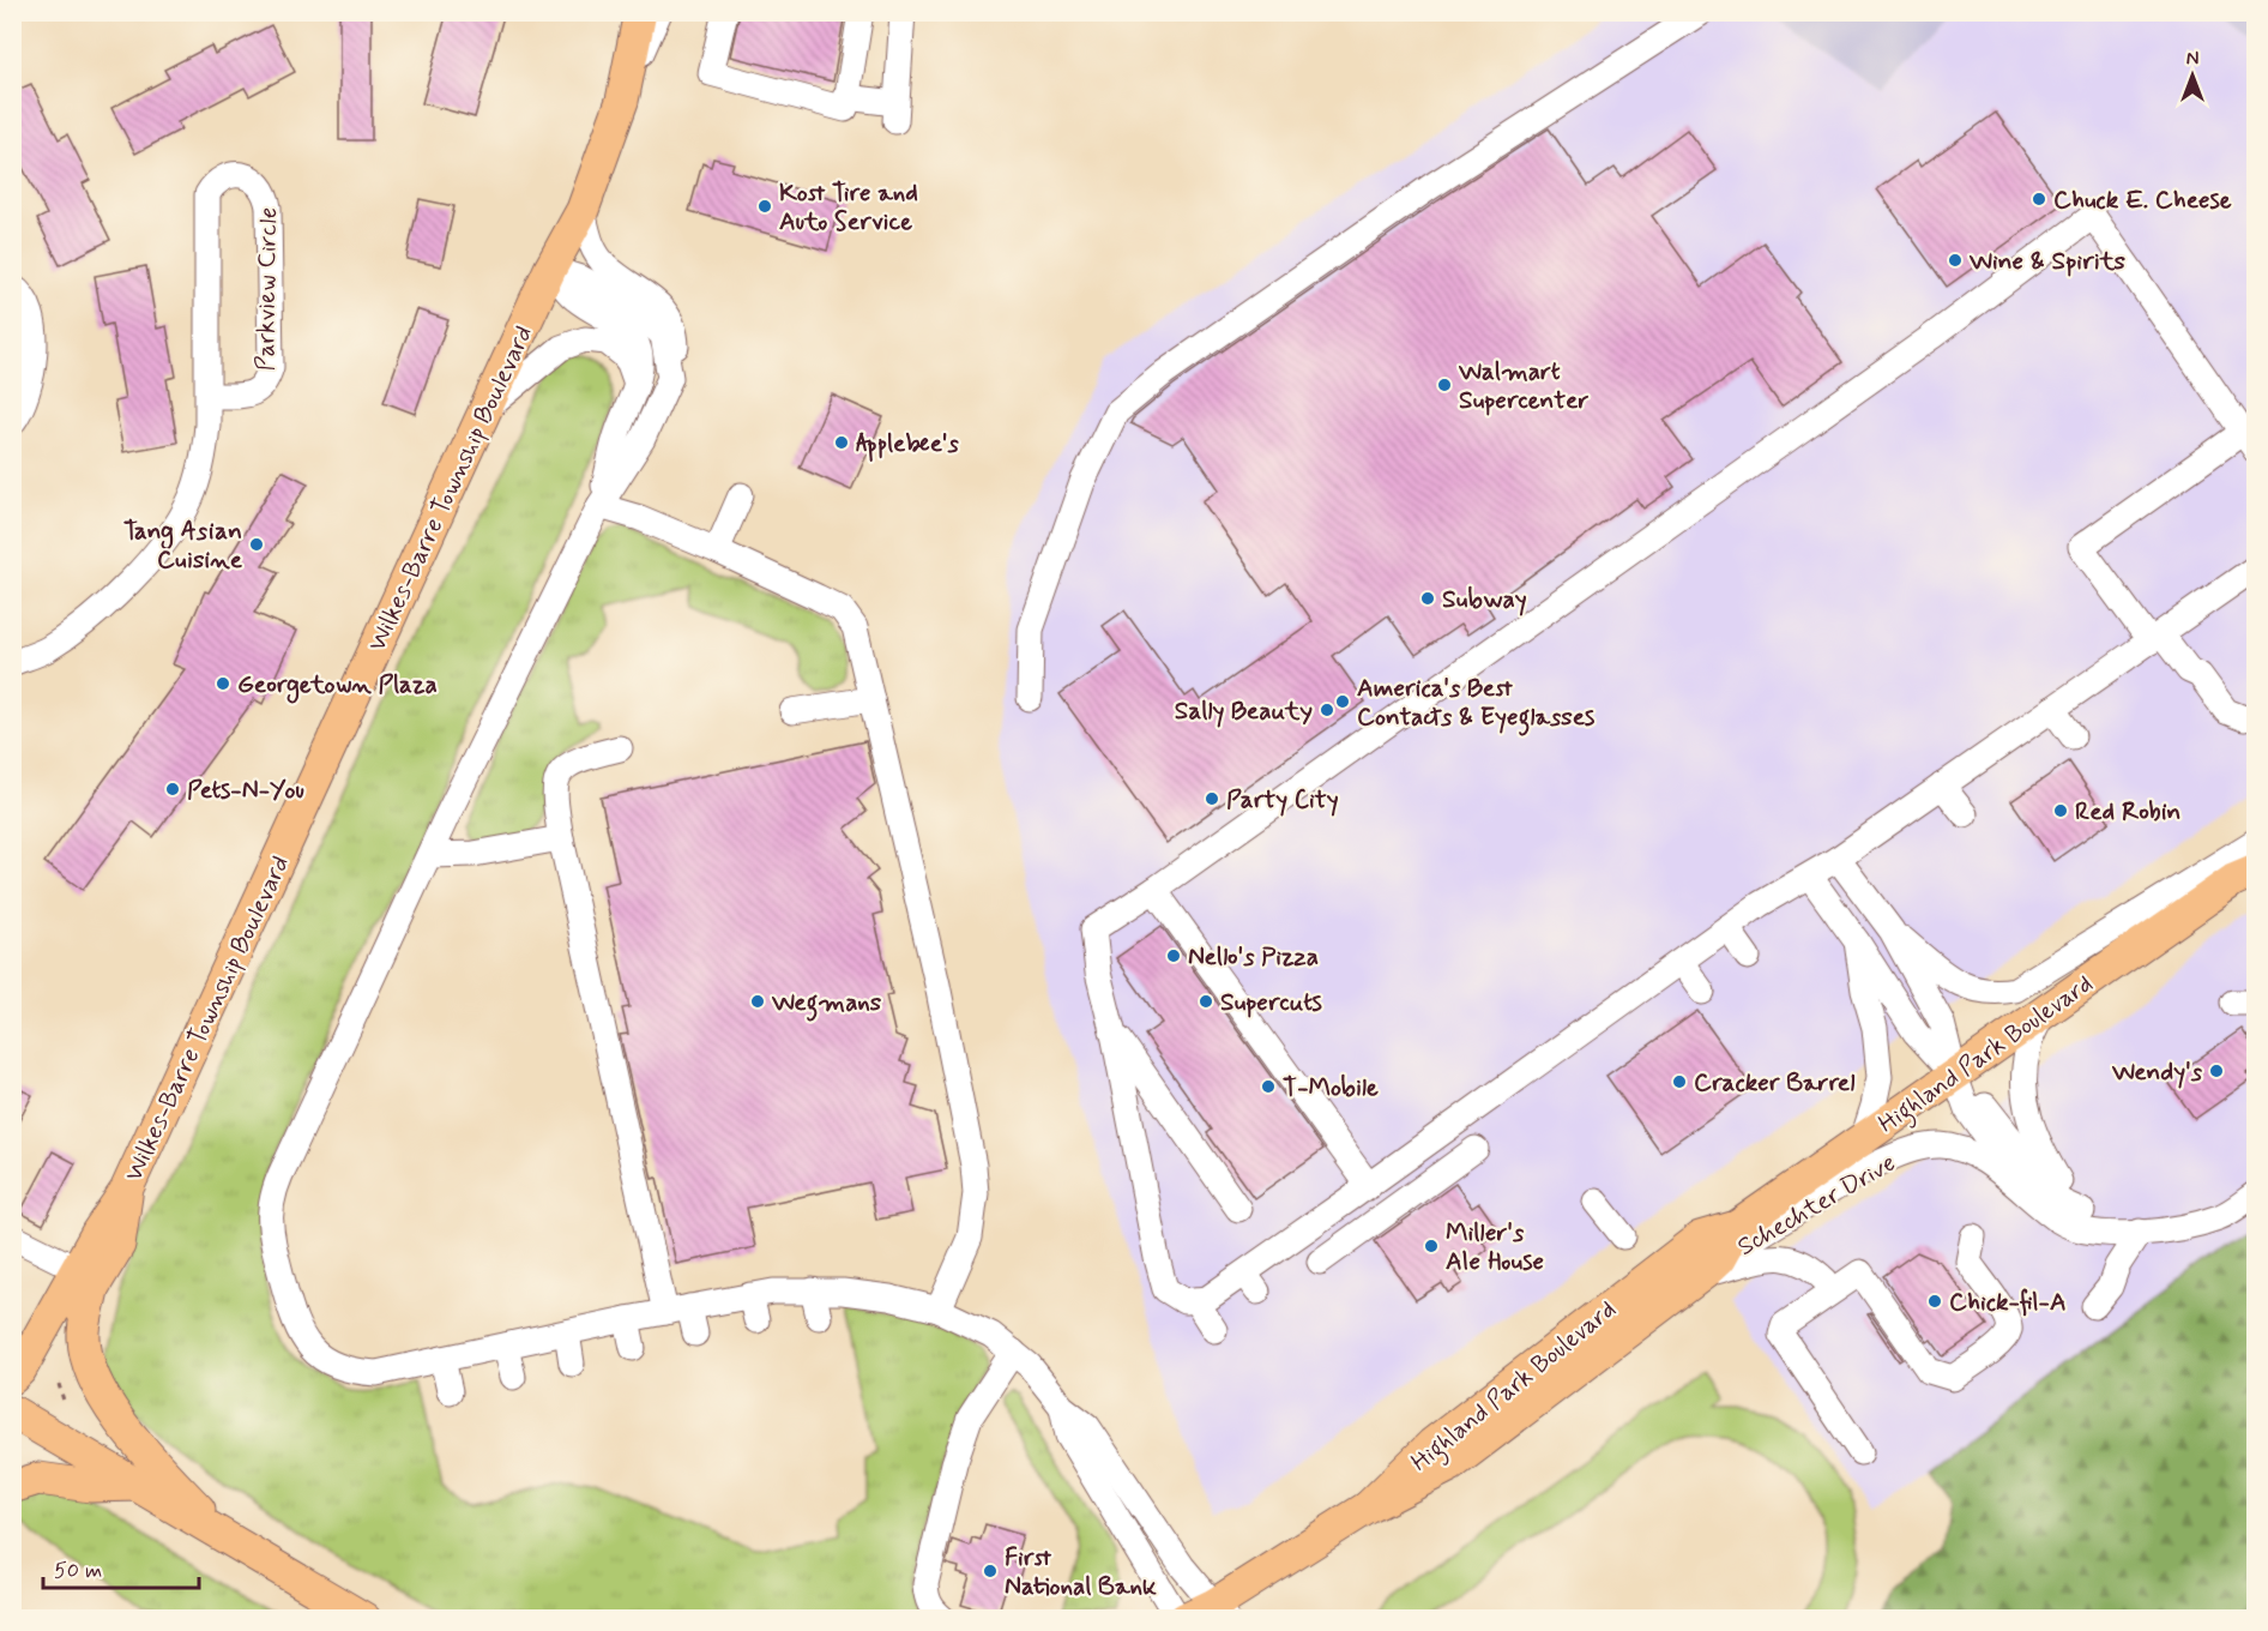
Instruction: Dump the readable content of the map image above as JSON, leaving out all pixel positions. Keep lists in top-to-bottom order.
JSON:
{
  "streets": {
    "main road": ["Wilkes-Barre Township Boulevard", "Highland Park Boulevard"],
    "street": ["Parkview Circle", "Schechter Drive"]
  },
  "crossings": [
    ["Highland Park Boulevard", "Schechter Drive"]
  ],
  "places": [
    "Chuck E. Cheese",
    "Kost Tire and Auto Service",
    "Wine & Spirits",
    "Walmart Supercenter",
    "Applebee's",
    "Tang Asian Cuisine",
    "Subway",
    "Georgetown Plaza",
    "America's Best Contacts & Eyeglasses",
    "Sally Beauty",
    "Pets-N-You",
    "Party City",
    "Red Robin",
    "Nello's Pizza",
    "Wegmans",
    "Supercuts",
    "Wendy's",
    "Cracker Barrel",
    "T-Mobile",
    "Miller's Ale House",
    "Chick-fil-A",
    "First National Bank"
  ],
  "scale_bar": "50 m",
  "north": "top"
}
